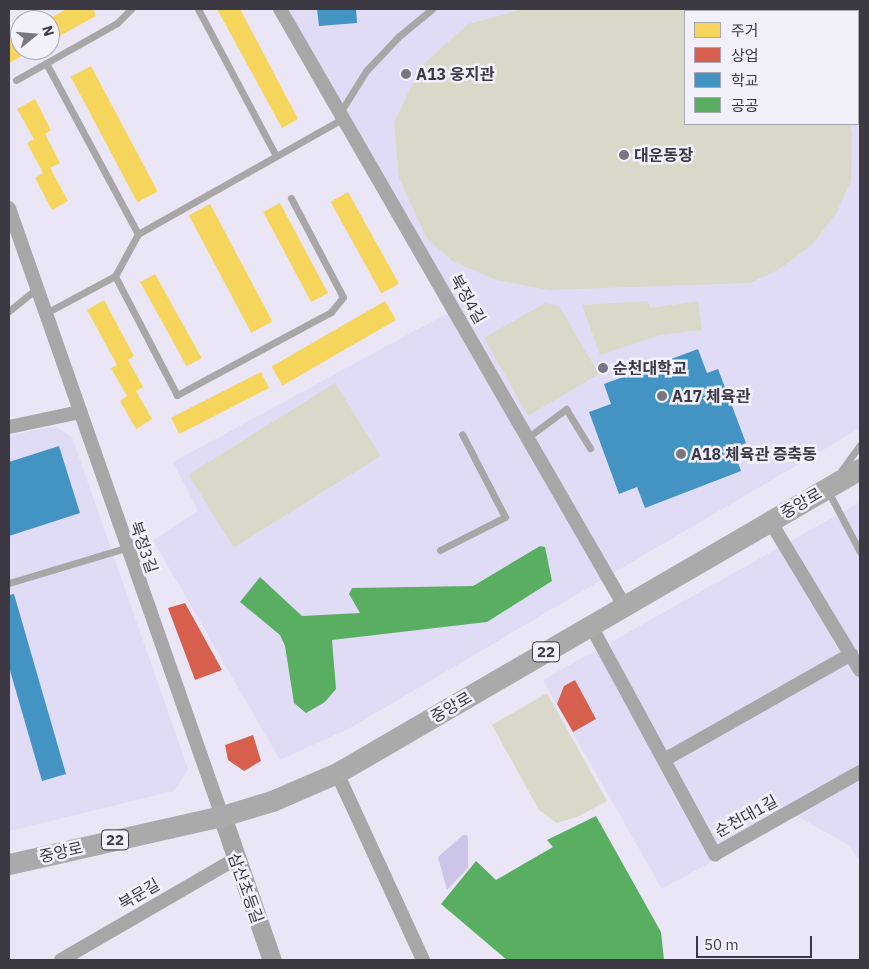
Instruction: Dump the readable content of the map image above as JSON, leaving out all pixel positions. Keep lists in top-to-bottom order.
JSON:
{
  "streets": {
    "main road": ["중앙로", "22"],
    "street": [
      "북정4길",
      "북정3길",
      "순천대1길",
      "삼산초등길",
      "북문길"
    ]
  },
  "crossings": [
    ["북정4길", "중앙로"],
    ["중앙로", "북정3길"],
    ["중앙로", "순천대1길"],
    ["중앙로", "삼산초등길"],
    ["북정3길", "삼산초등길"],
    ["삼산초등길", "북문길"]
  ],
  "places": [
    "A13 웅지관",
    "대운동장",
    "순천대학교",
    "A17 체육관",
    "A18 체육관 증축동"
  ],
  "legend": [
    "주거",
    "상업",
    "학교",
    "공공"
  ],
  "scale_bar": "50 m",
  "north": "right"
}
